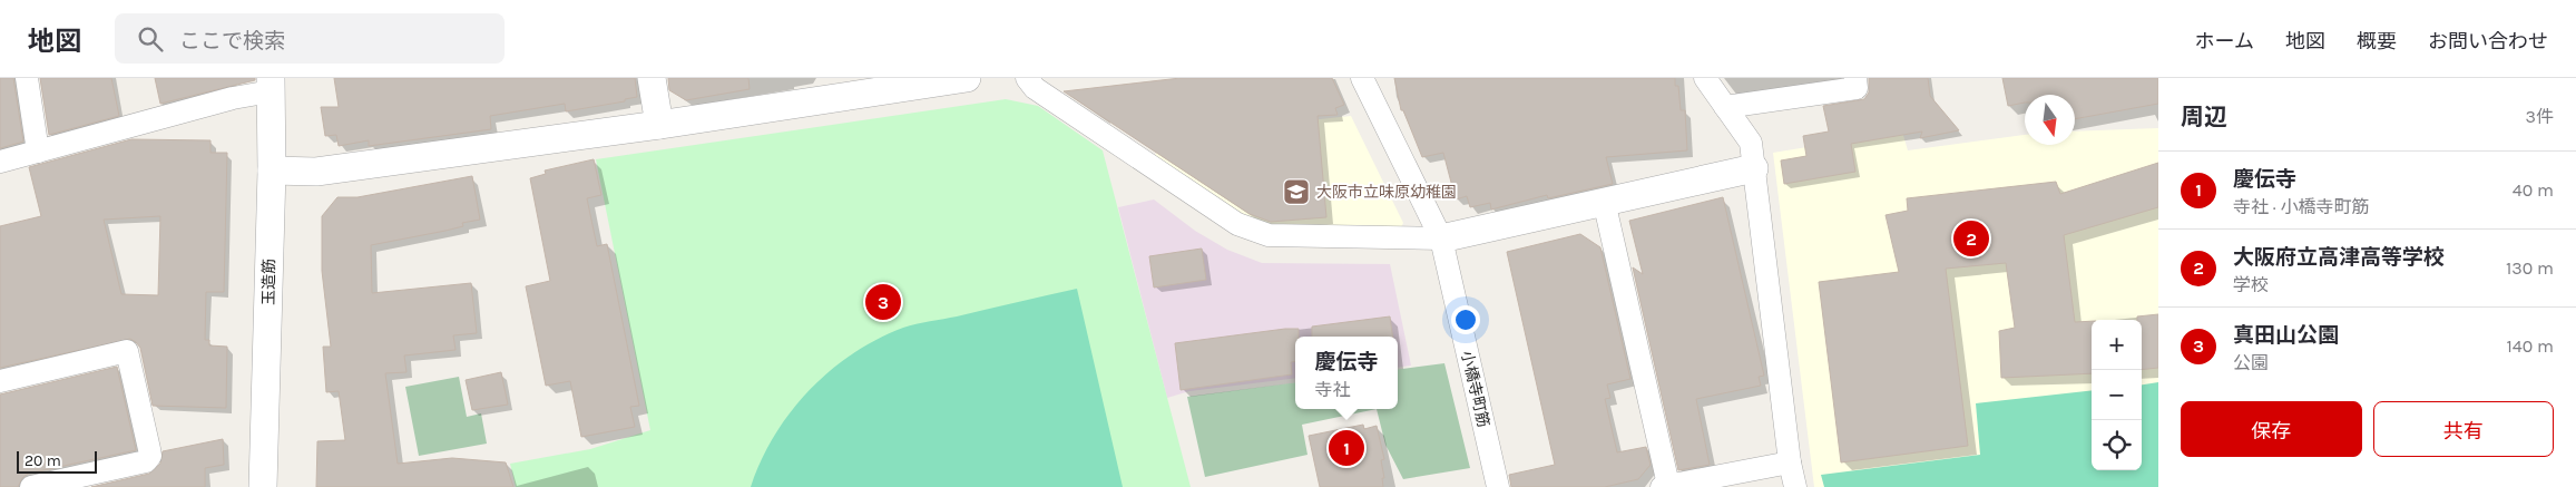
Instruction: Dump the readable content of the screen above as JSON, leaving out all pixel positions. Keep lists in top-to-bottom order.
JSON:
{
  "streets": {
    "street": ["玉造筋", "小橋寺町筋"]
  },
  "places": {
    "school or university": ["大阪市立味原幼稚園"]
  },
  "scale_bar": "20 m",
  "north": "bottom",
  "page": {
    "header": "地図",
    "search": "ここで検索",
    "nav": [
      "ホーム",
      "地図",
      "概要",
      "お問い合わせ"
    ],
    "heading": ["周辺", "3件"],
    "list": [
      {
        "mark": "1",
        "name": "慶伝寺",
        "note": "寺社 · 小橋寺町筋",
        "value": "40 m"
      },
      {
        "mark": "2",
        "name": "大阪府立高津高等学校",
        "note": "学校",
        "value": "130 m"
      },
      {
        "mark": "3",
        "name": "真田山公園",
        "note": "公園",
        "value": "140 m"
      }
    ],
    "pins": ["2", "3", "1"],
    "map_buttons": ["+", "−"],
    "popup": ["慶伝寺", "寺社"],
    "buttons": ["保存", "共有"],
    "scale": "20 m"
  }
}
